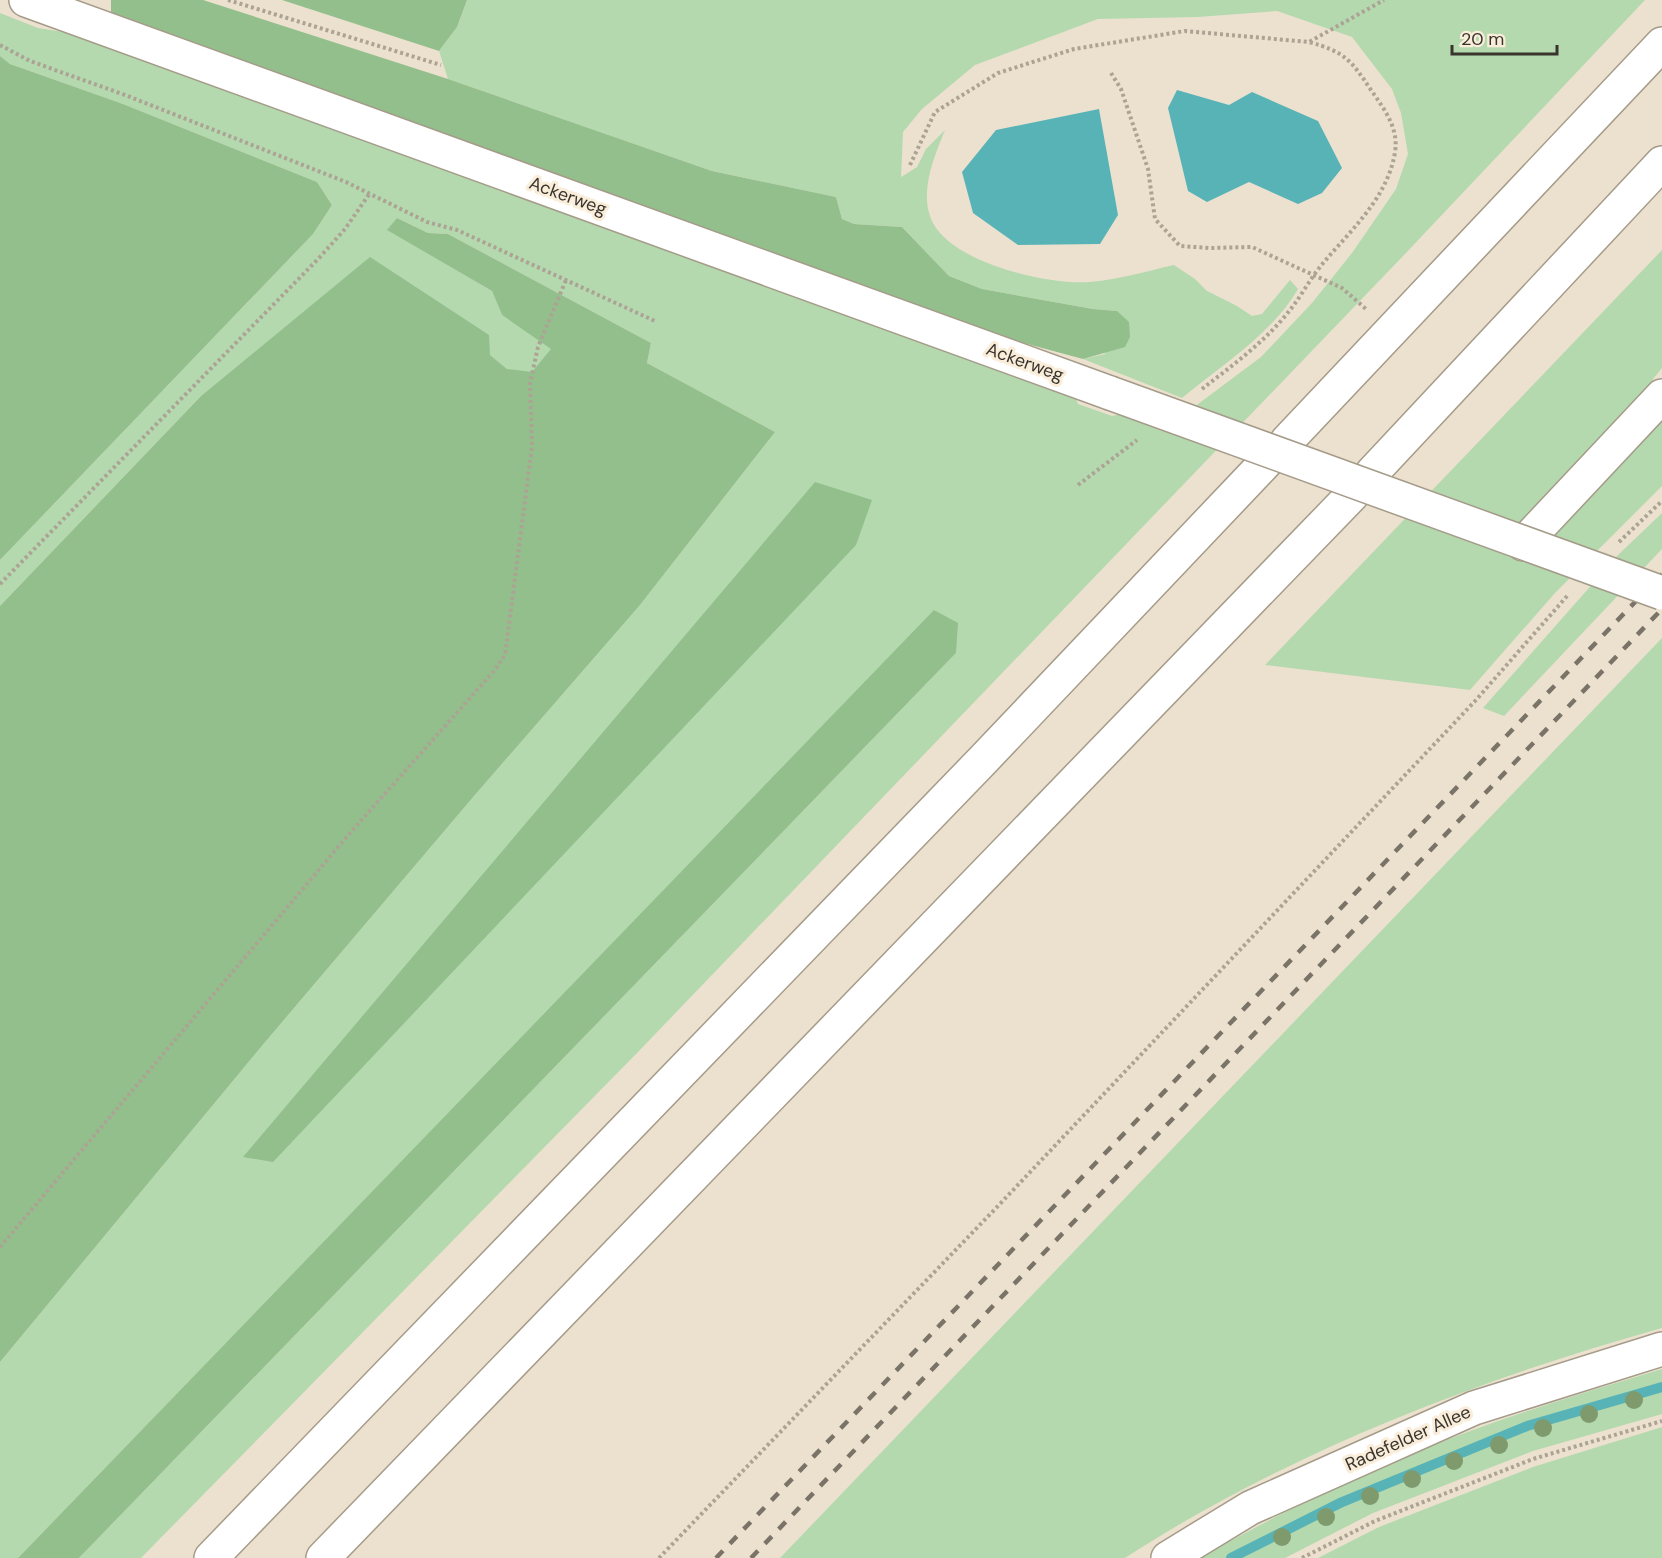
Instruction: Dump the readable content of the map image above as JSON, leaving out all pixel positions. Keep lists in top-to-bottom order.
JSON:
{
  "streets": {
    "main road": ["Ackerweg", "Radefelder Allee"]
  },
  "scale_bar": "20 m"
}
